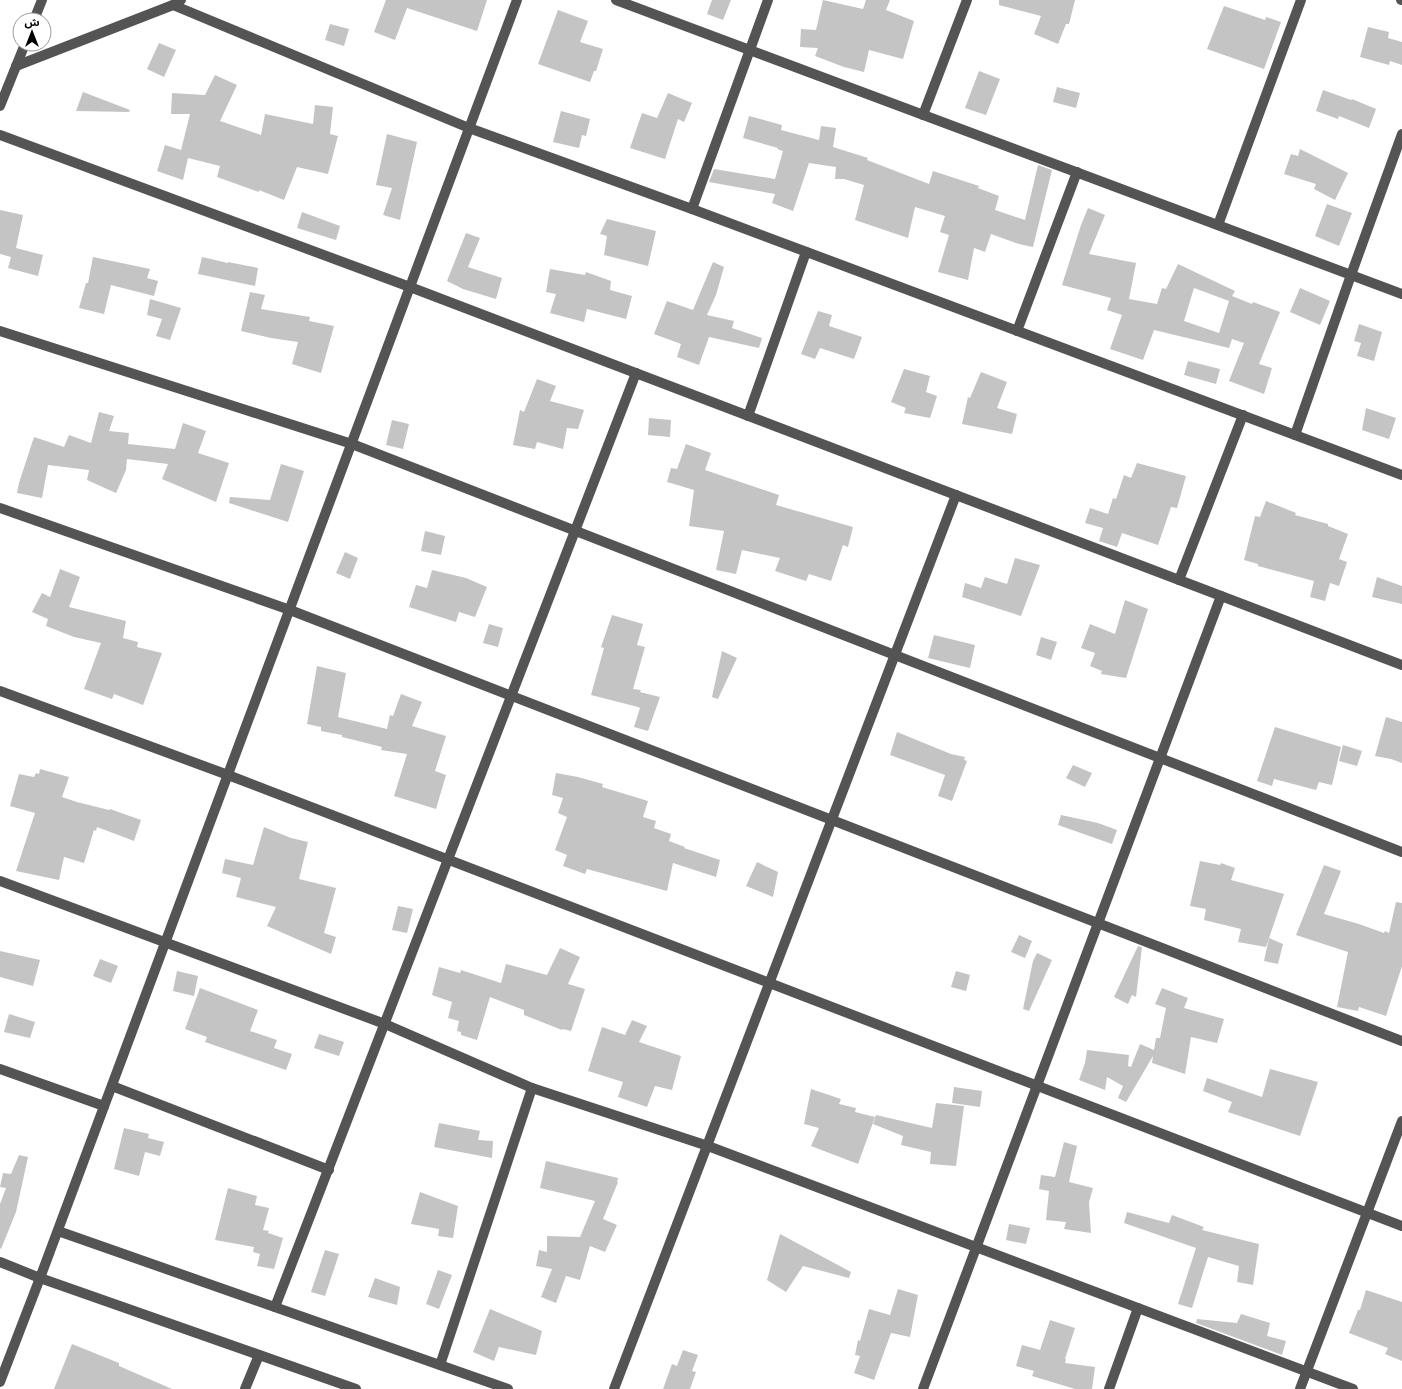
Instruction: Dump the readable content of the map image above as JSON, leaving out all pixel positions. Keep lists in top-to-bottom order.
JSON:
{
  "north": "top"
}
